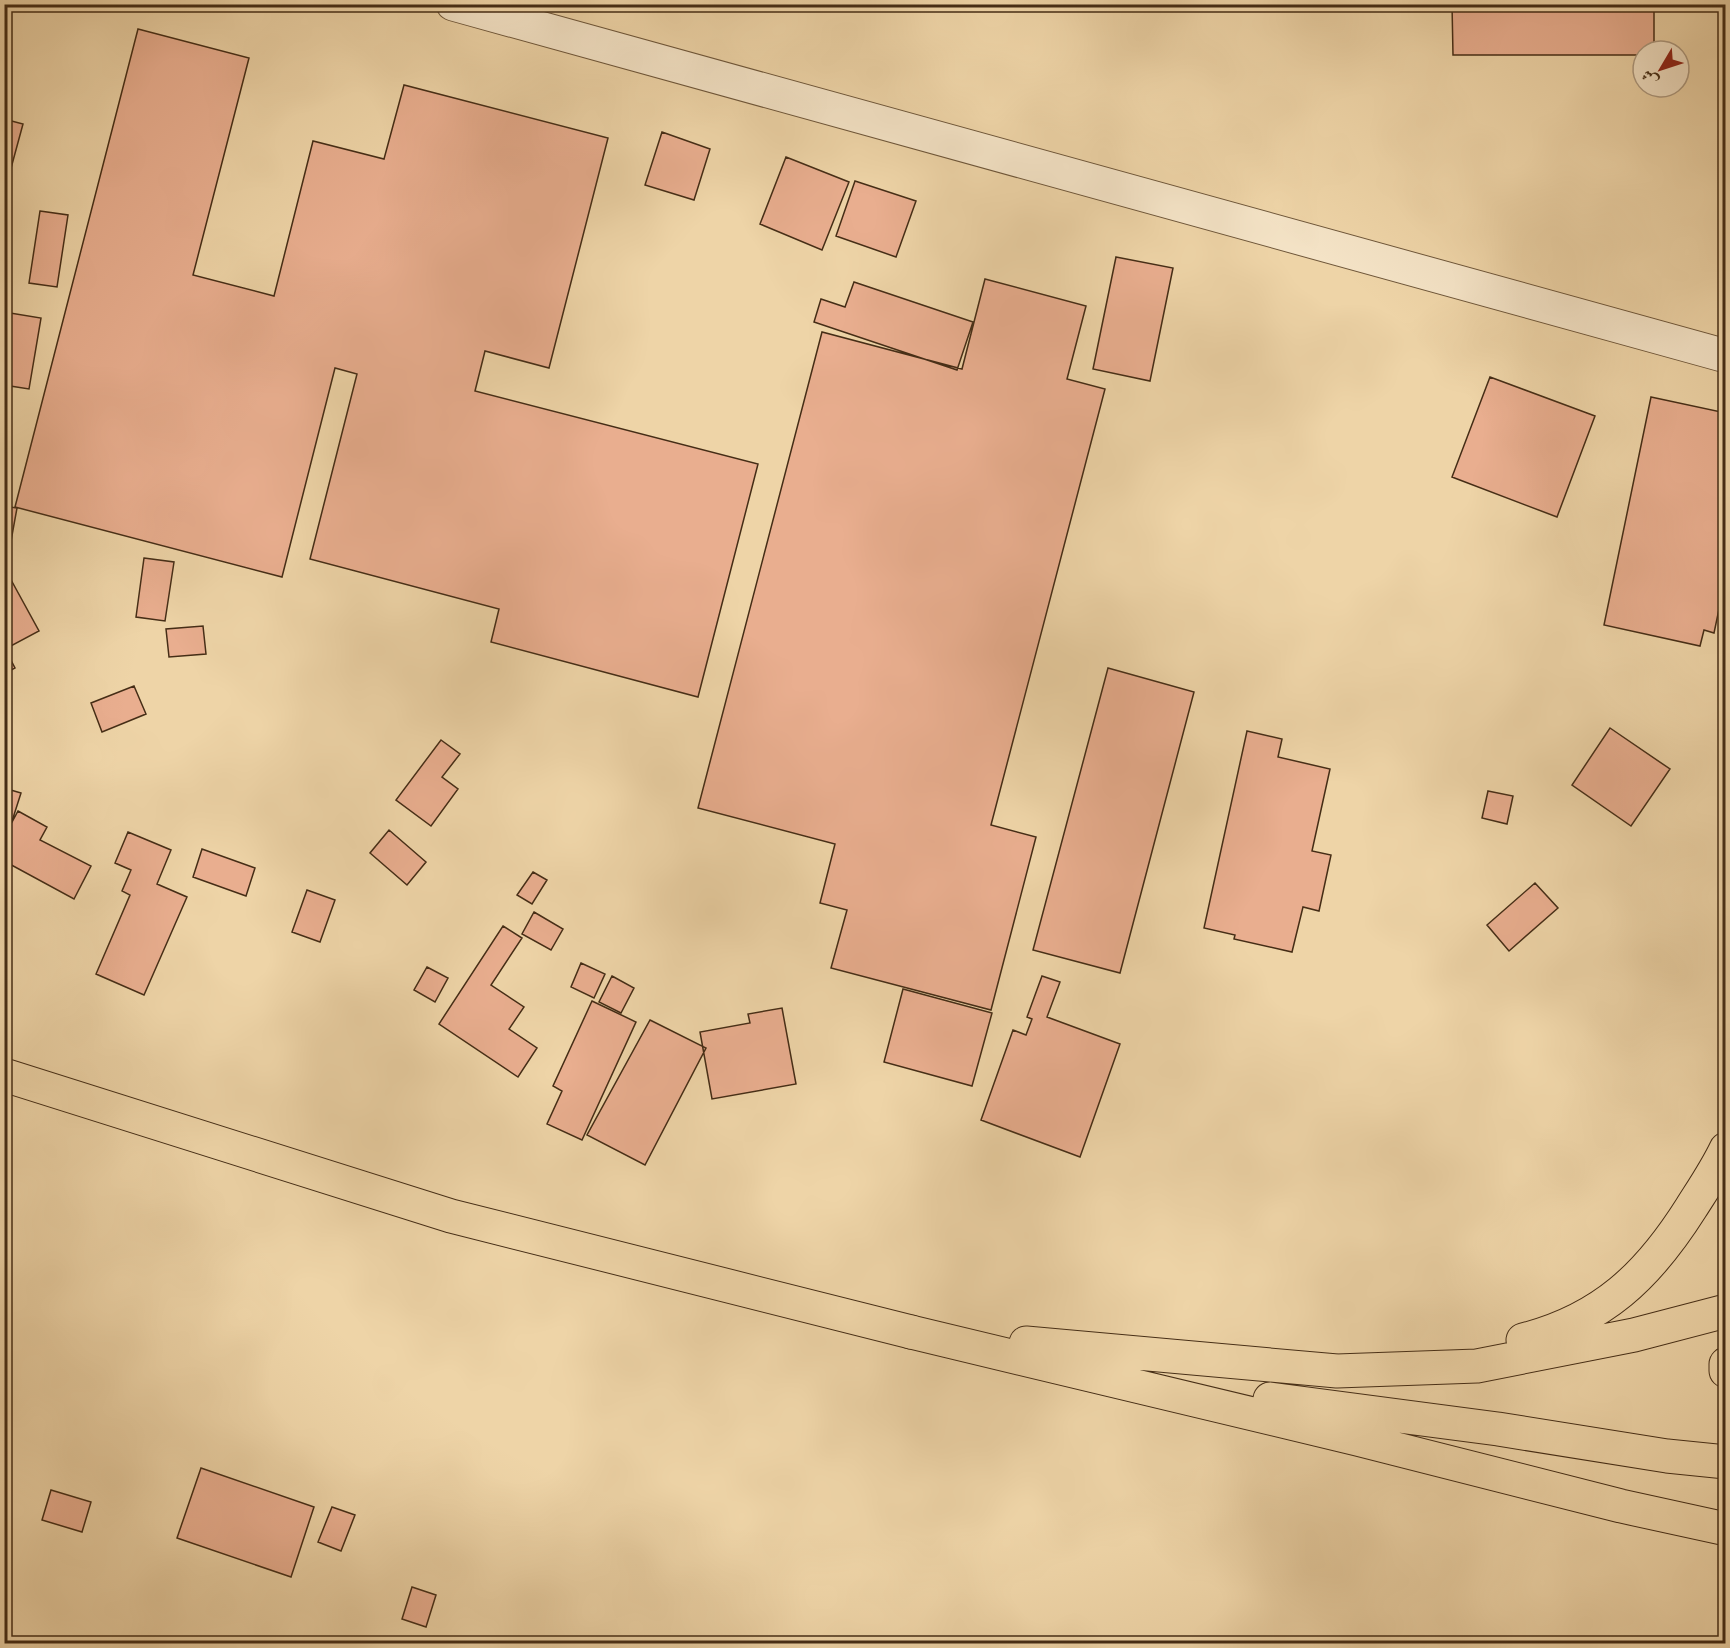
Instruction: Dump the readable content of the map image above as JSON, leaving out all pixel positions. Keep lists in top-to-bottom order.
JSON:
{
  "north": "bottom left"
}
